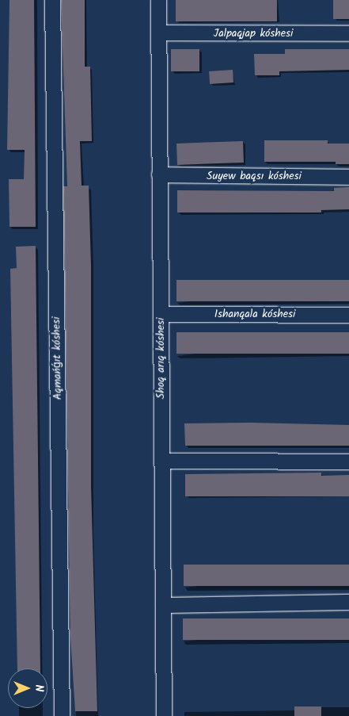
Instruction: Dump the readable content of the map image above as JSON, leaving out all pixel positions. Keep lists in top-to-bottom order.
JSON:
{
  "streets": {
    "street": [
      "Jalpaqjap kóshesi",
      "Suyew baqsı kóshesi",
      "Ishanqala kóshesi",
      "Aqmańǵıt kóshesi",
      "Shoq arıq kóshesi"
    ]
  },
  "crossings": [
    ["Jalpaqjap kóshesi", "Shoq arıq kóshesi"],
    ["Suyew baqsı kóshesi", "Shoq arıq kóshesi"],
    ["Ishanqala kóshesi", "Shoq arıq kóshesi"]
  ],
  "north": "right"
}
